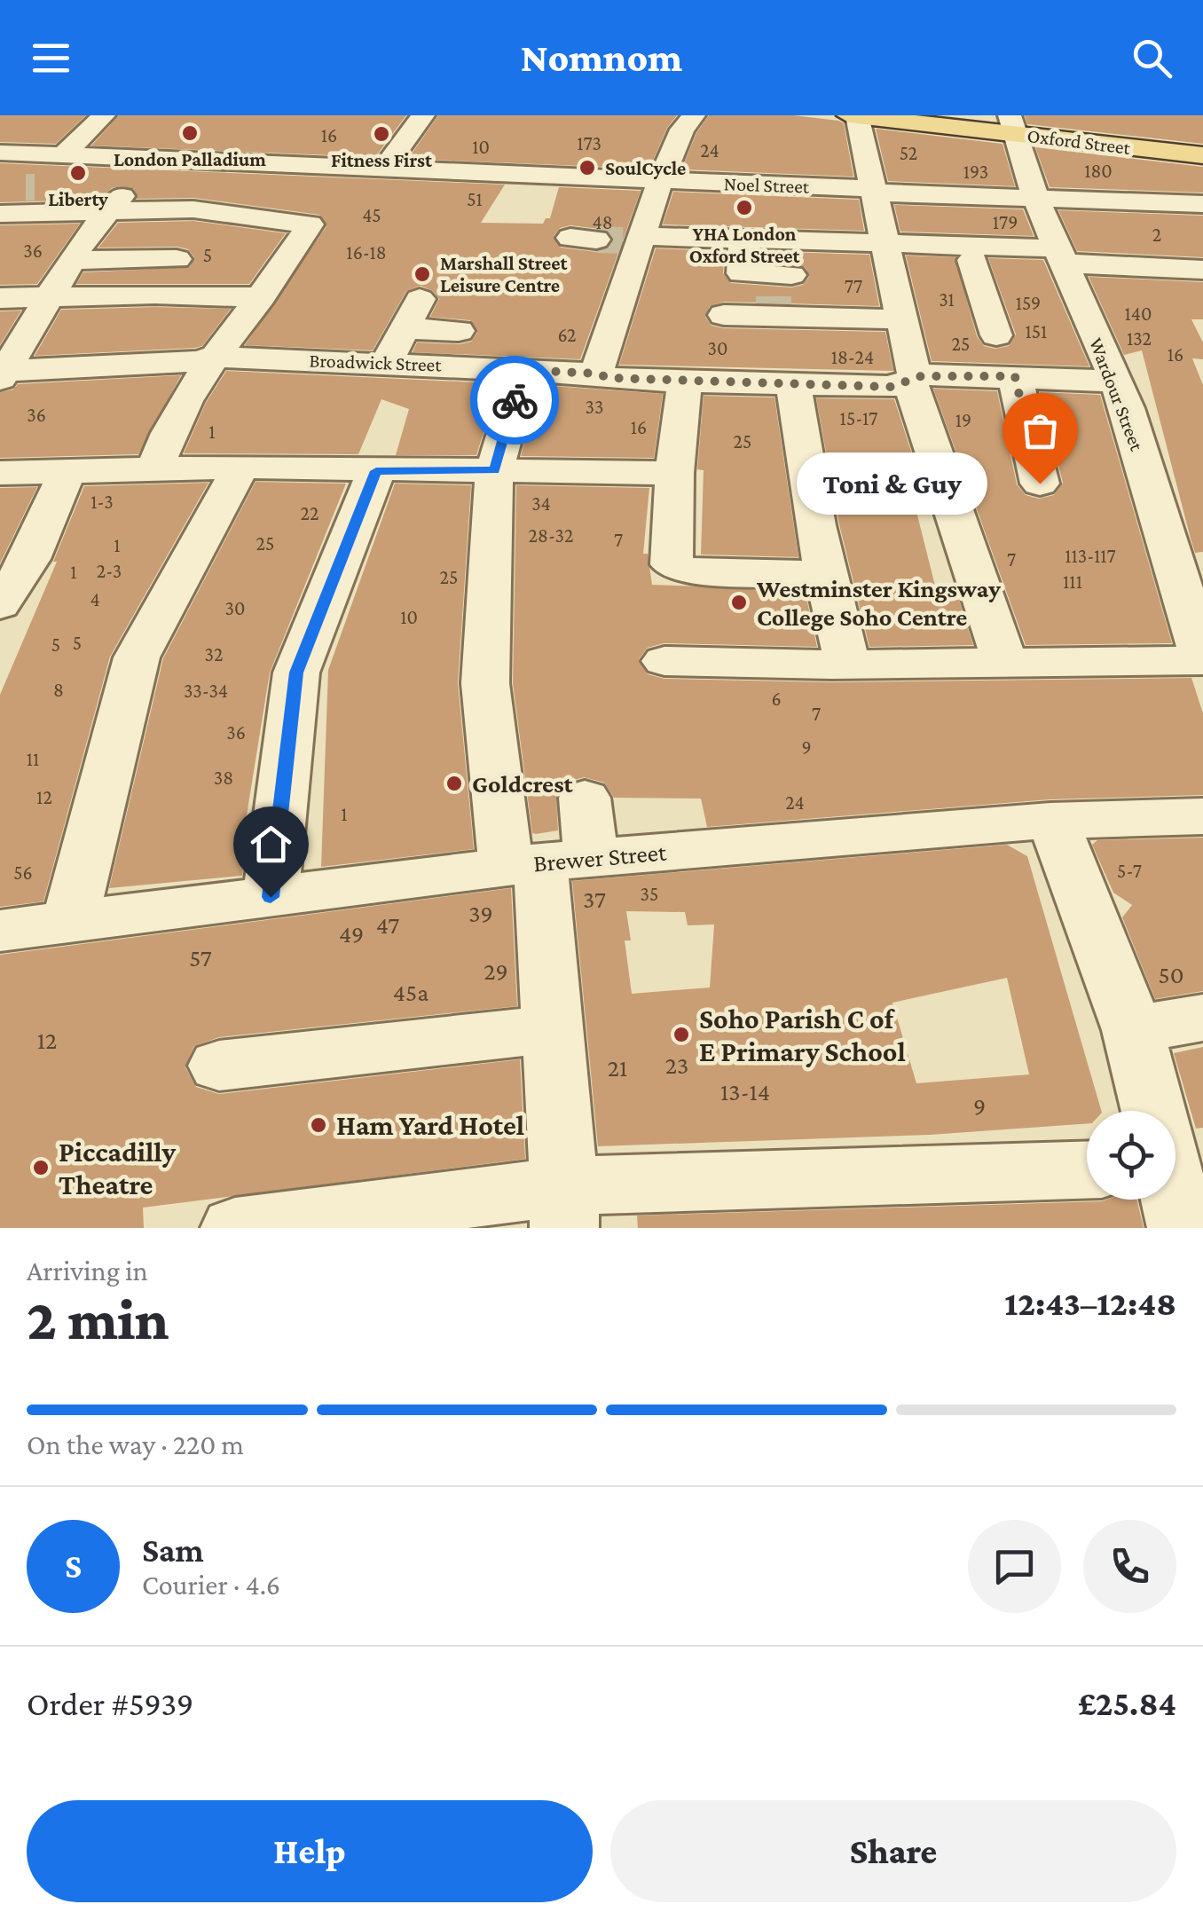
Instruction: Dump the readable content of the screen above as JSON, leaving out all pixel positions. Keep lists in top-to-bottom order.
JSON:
{
  "streets": {
    "main road": ["Oxford Street"],
    "street": [
      "Noel Street",
      "Broadwick Street",
      "Wardour Street",
      "Brewer Street"
    ]
  },
  "crossings": [
    ["Oxford Street", "Wardour Street"],
    ["Noel Street", "Wardour Street"],
    ["Broadwick Street", "Wardour Street"]
  ],
  "places": [
    "London Palladium",
    "Fitness First",
    "SoulCycle",
    "Liberty",
    "YHA London Oxford Street",
    "Marshall Street Leisure Centre",
    "Toni & Guy",
    "Westminster Kingsway College Soho Centre",
    "Goldcrest",
    "Soho Parish C of E Primary School",
    "Ham Yard Hotel",
    "Piccadilly Theatre"
  ],
  "house_numbers": [
    "16",
    "173",
    "10",
    "24",
    "52",
    "180",
    "193",
    "51",
    "45",
    "48",
    "179",
    "2",
    "36",
    "16-18",
    "5",
    "77",
    "31",
    "159",
    "140",
    "151",
    "62",
    "132",
    "25",
    "30",
    "16",
    "18-24",
    "33",
    "36",
    "15-17",
    "19",
    "16",
    "1",
    "25",
    "1-3",
    "34",
    "22",
    "28-32",
    "7",
    "25",
    "1",
    "113-117",
    "7",
    "2-3",
    "1",
    "25",
    "111",
    "4",
    "30",
    "10",
    "5",
    "5",
    "32",
    "8",
    "33-34",
    "6",
    "7",
    "36",
    "9",
    "11",
    "38",
    "12",
    "24",
    "1",
    "5-7",
    "56",
    "35",
    "37",
    "39",
    "47",
    "49",
    "57",
    "29",
    "50",
    "45a",
    "12",
    "23",
    "21",
    "13-14",
    "9"
  ],
  "page": {
    "header": "Nomnom",
    "bubble": "Toni & Guy",
    "heading": ["2 min", "Arriving in", "12:43–12:48"],
    "panel": [
      "Sam",
      "Courier · 4.6",
      "Order #5939",
      "£25.84"
    ],
    "bar": "On the way · 220 m",
    "round": "S",
    "buttons": ["Help", "Share"]
  }
}
